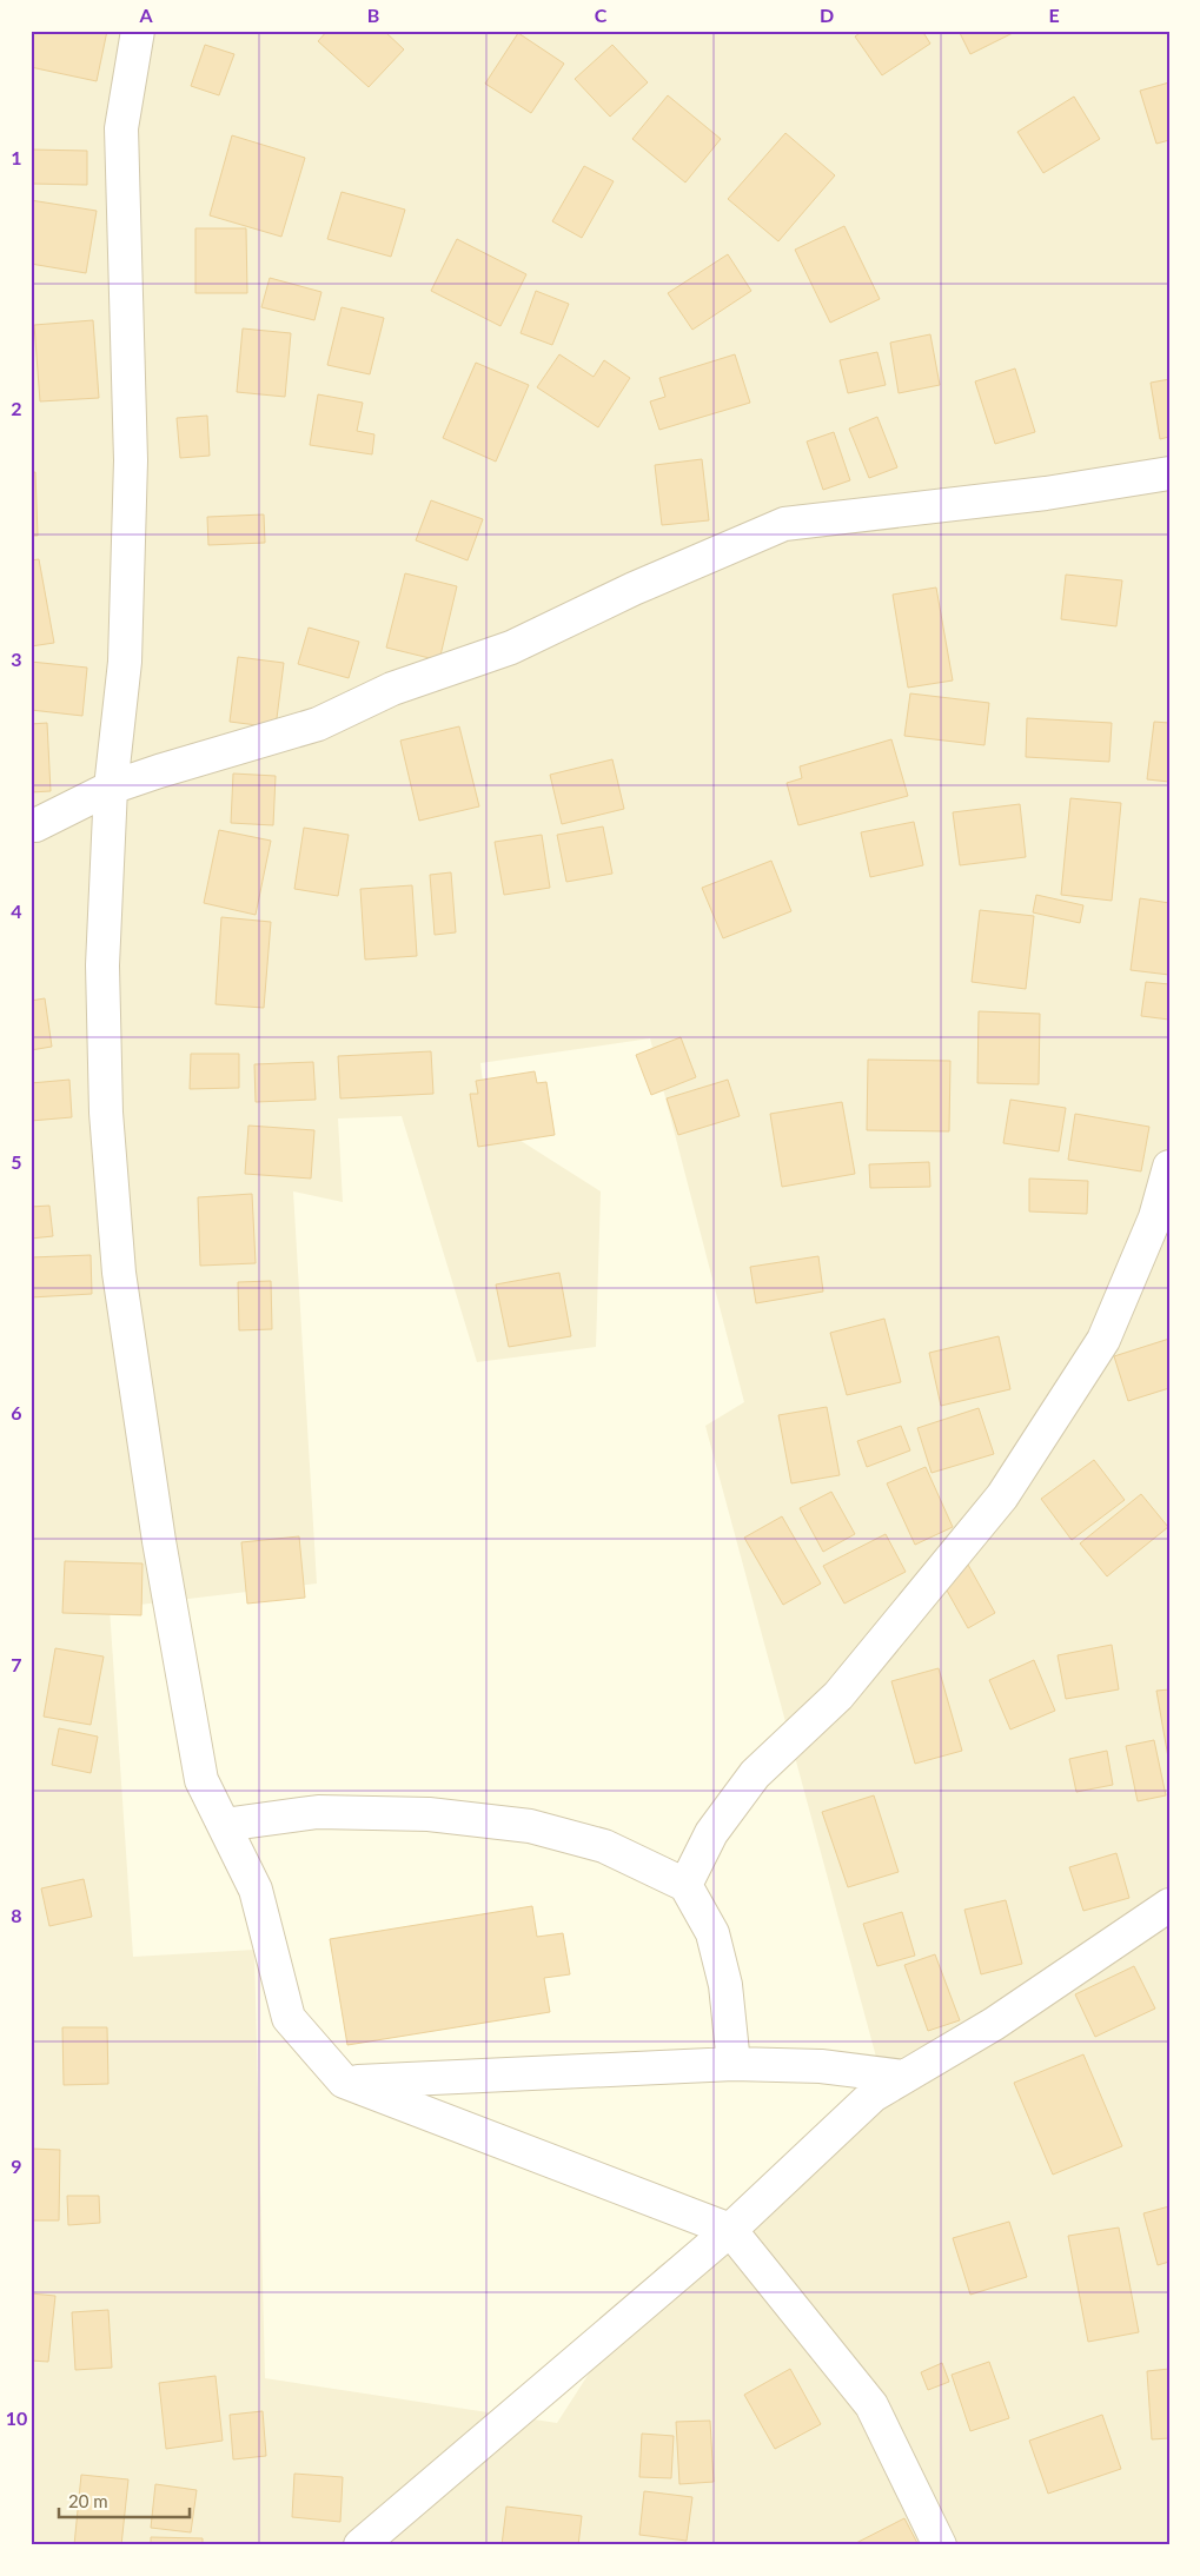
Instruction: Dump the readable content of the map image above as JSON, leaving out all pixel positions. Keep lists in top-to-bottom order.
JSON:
{
  "scale_bar": "20 m",
  "grid": {
    "columns": [
      "A",
      "B",
      "C",
      "D",
      "E"
    ],
    "rows": [
      "1",
      "2",
      "3",
      "4",
      "5",
      "6",
      "7",
      "8",
      "9",
      "10"
    ]
  }
}
